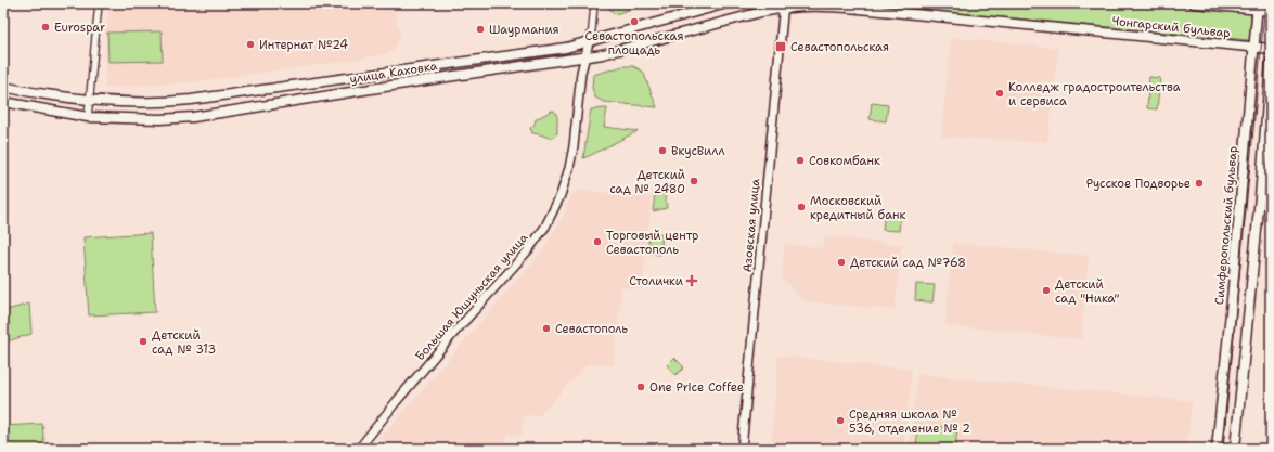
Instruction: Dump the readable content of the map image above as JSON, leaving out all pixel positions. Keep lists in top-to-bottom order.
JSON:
{
  "streets": {
    "main road": ["Чонгарский бульвар", "улица Каховка", "Симферопольский бульвар"],
    "street": ["Азовская улица", "Большая Юшуньская улица"]
  },
  "crossings": [
    ["Чонгарский бульвар", "улица Каховка"],
    ["Чонгарский бульвар", "Азовская улица"],
    ["Чонгарский бульвар", "Симферопольский бульвар"],
    ["улица Каховка", "Азовская улица"],
    ["улица Каховка", "Большая Юшуньская улица"]
  ],
  "places": {
    "other": [
      "Севастопольская площадь",
      "Eurospar",
      "Шаурмания",
      "Интернат №24",
      "Колледж градостроительства и сервиса",
      "ВкусВилл",
      "Совкомбанк",
      "Детский сад № 2480",
      "Русское Подворье",
      "Московский кредитный банк",
      "Торговый центр Севастополь",
      "Детский сад №768",
      "Детский сад \"Ника\"",
      "Севастополь",
      "Детский сад № 313",
      "One Price Coffee",
      "Средняя школа № 536, отделение № 2"
    ],
    "transit": ["Севастопольская"],
    "health": ["Столички"]
  }
}
